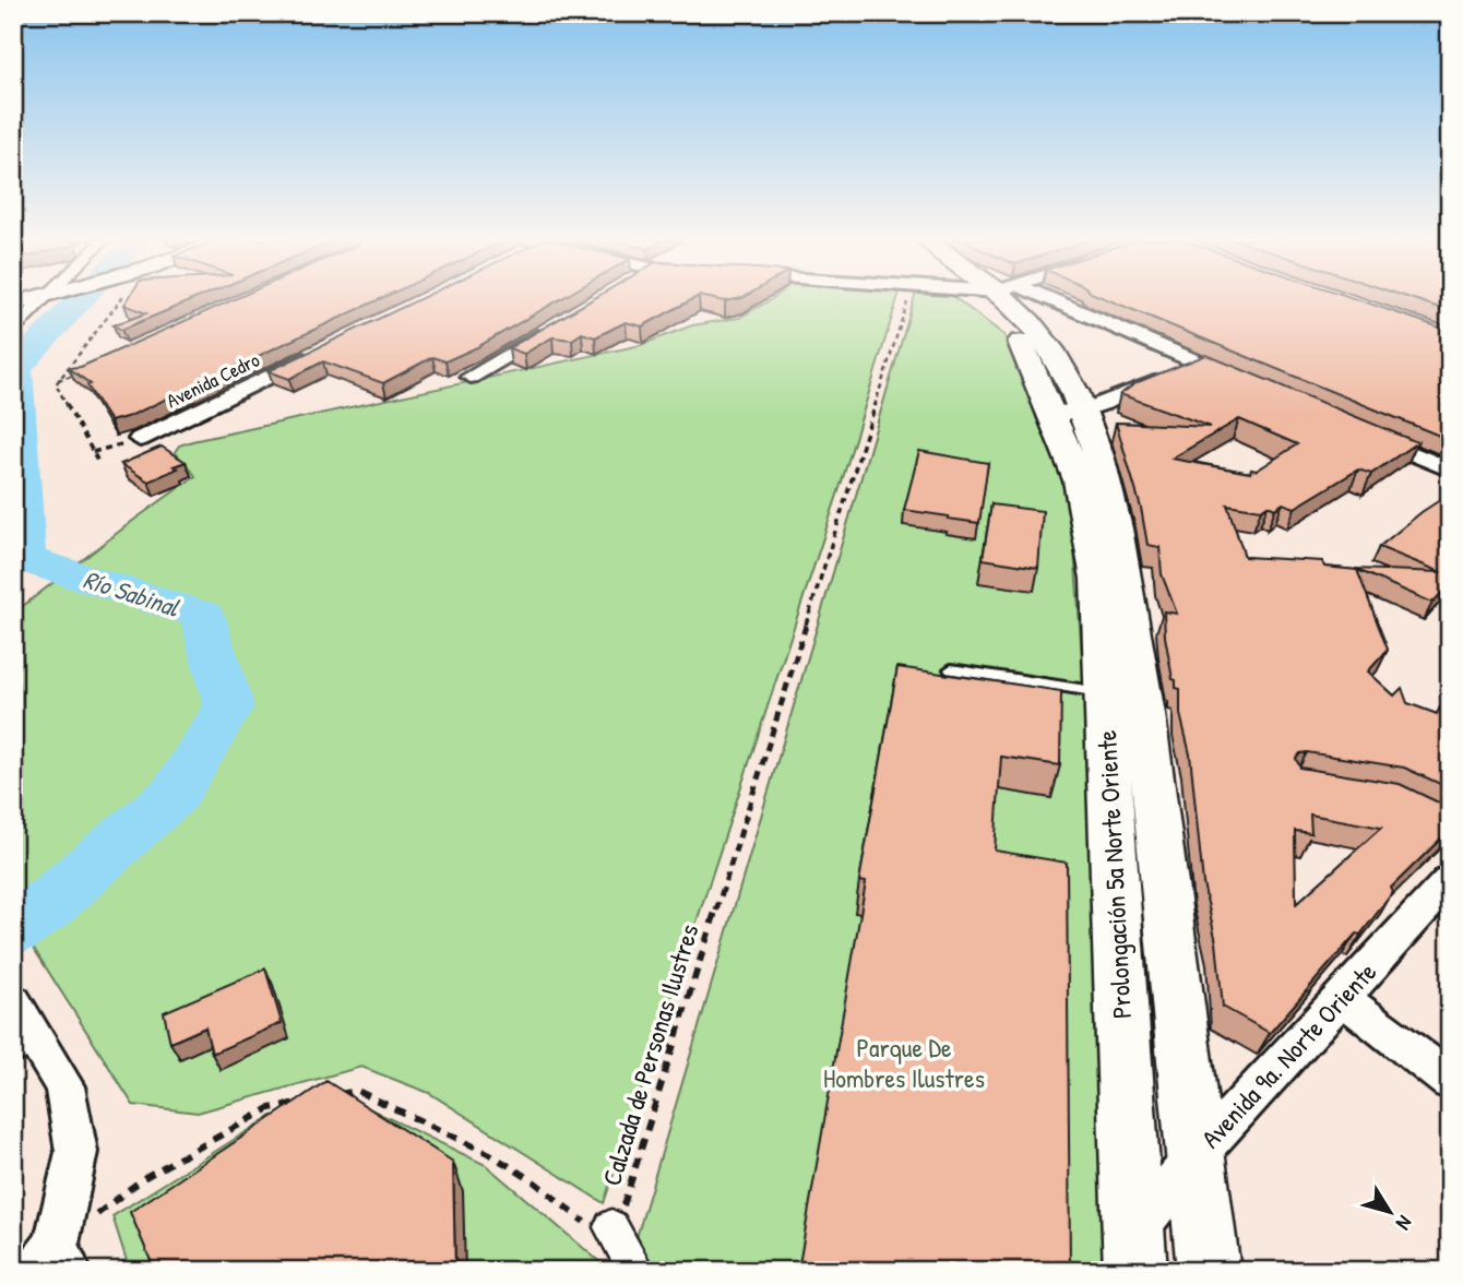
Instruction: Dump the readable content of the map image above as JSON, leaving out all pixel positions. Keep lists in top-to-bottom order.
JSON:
{
  "streets": {
    "main road": ["Prolongación 5a Norte Oriente"],
    "street": ["Avenida Cedro", "Avenida 9a. Norte Oriente"],
    "path": ["Calzada de Personas Ilustres"]
  },
  "crossings": [
    ["Prolongación 5a Norte Oriente", "Avenida 9a. Norte Oriente"]
  ],
  "water": ["Río Sabinal"],
  "parks": ["Parque De Hombres Ilustres"],
  "north": "bottom right"
}
